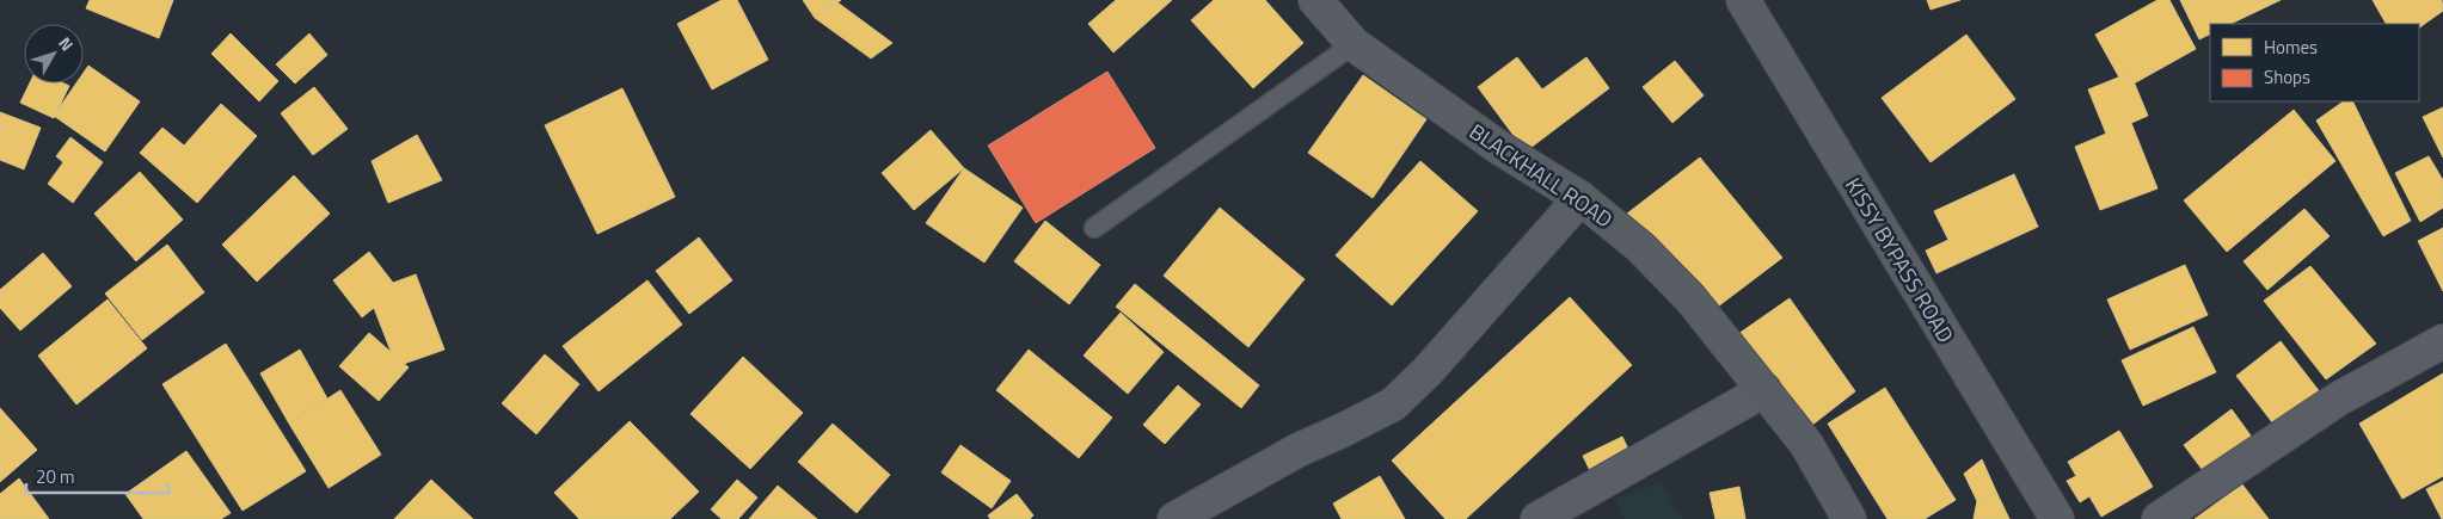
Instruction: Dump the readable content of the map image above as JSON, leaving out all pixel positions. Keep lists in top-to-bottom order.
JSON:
{
  "streets": {
    "street": ["BLACKHALL ROAD", "KISSY BYPASS ROAD"]
  },
  "legend": ["Homes", "Shops"],
  "scale_bar": "20 m",
  "north": "top right"
}
